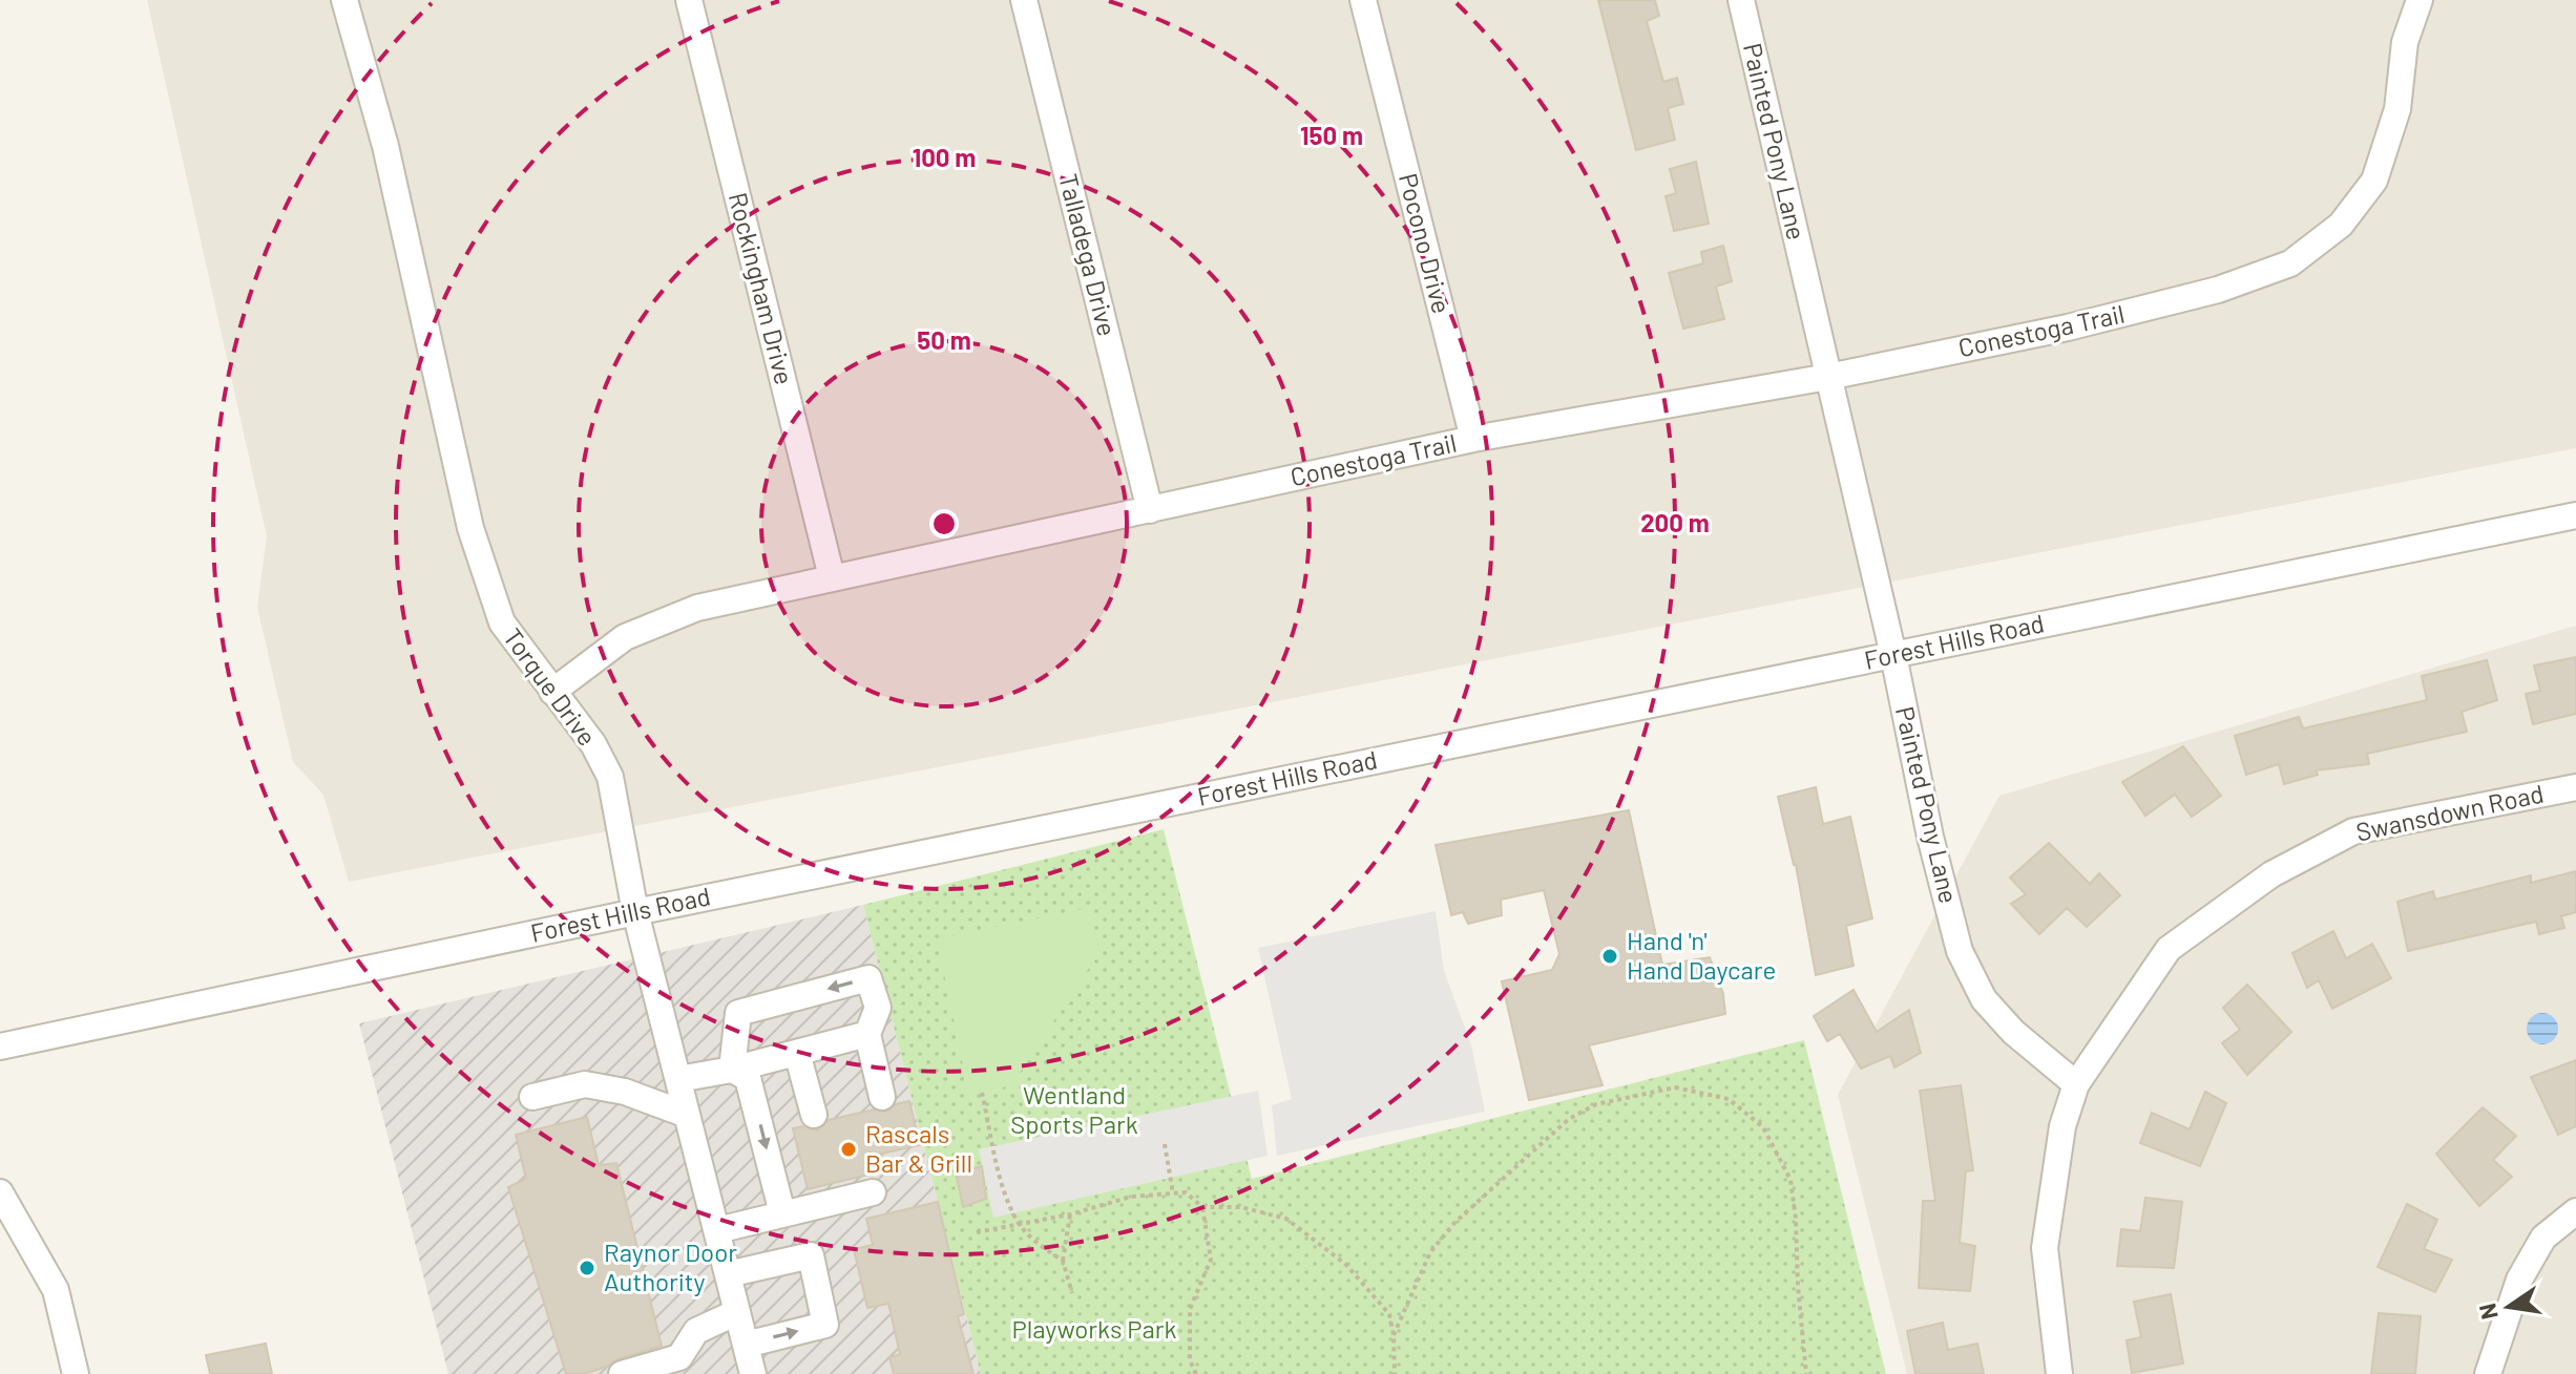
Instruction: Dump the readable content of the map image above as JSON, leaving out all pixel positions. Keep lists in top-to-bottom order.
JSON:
{
  "streets": {
    "street": [
      "Painted Pony Lane",
      "Pocono Drive",
      "Talladega Drive",
      "Rockingham Drive",
      "Conestoga Trail",
      "Forest Hills Road",
      "Torque Drive",
      "Swansdown Road"
    ]
  },
  "crossings": [
    ["Painted Pony Lane", "Conestoga Trail"],
    ["Painted Pony Lane", "Forest Hills Road"],
    ["Painted Pony Lane", "Swansdown Road"],
    ["Pocono Drive", "Conestoga Trail"],
    ["Talladega Drive", "Conestoga Trail"],
    ["Rockingham Drive", "Conestoga Trail"],
    ["Conestoga Trail", "Torque Drive"],
    ["Forest Hills Road", "Torque Drive"]
  ],
  "parks": ["Wentland Sports Park", "Playworks Park"],
  "places": ["Hand 'n' Hand Daycare", "Rascals Bar & Grill", "Raynor Door Authority"],
  "north": "left",
  "rings": [
    "150 m",
    "100 m",
    "50 m",
    "200 m"
  ]
}
